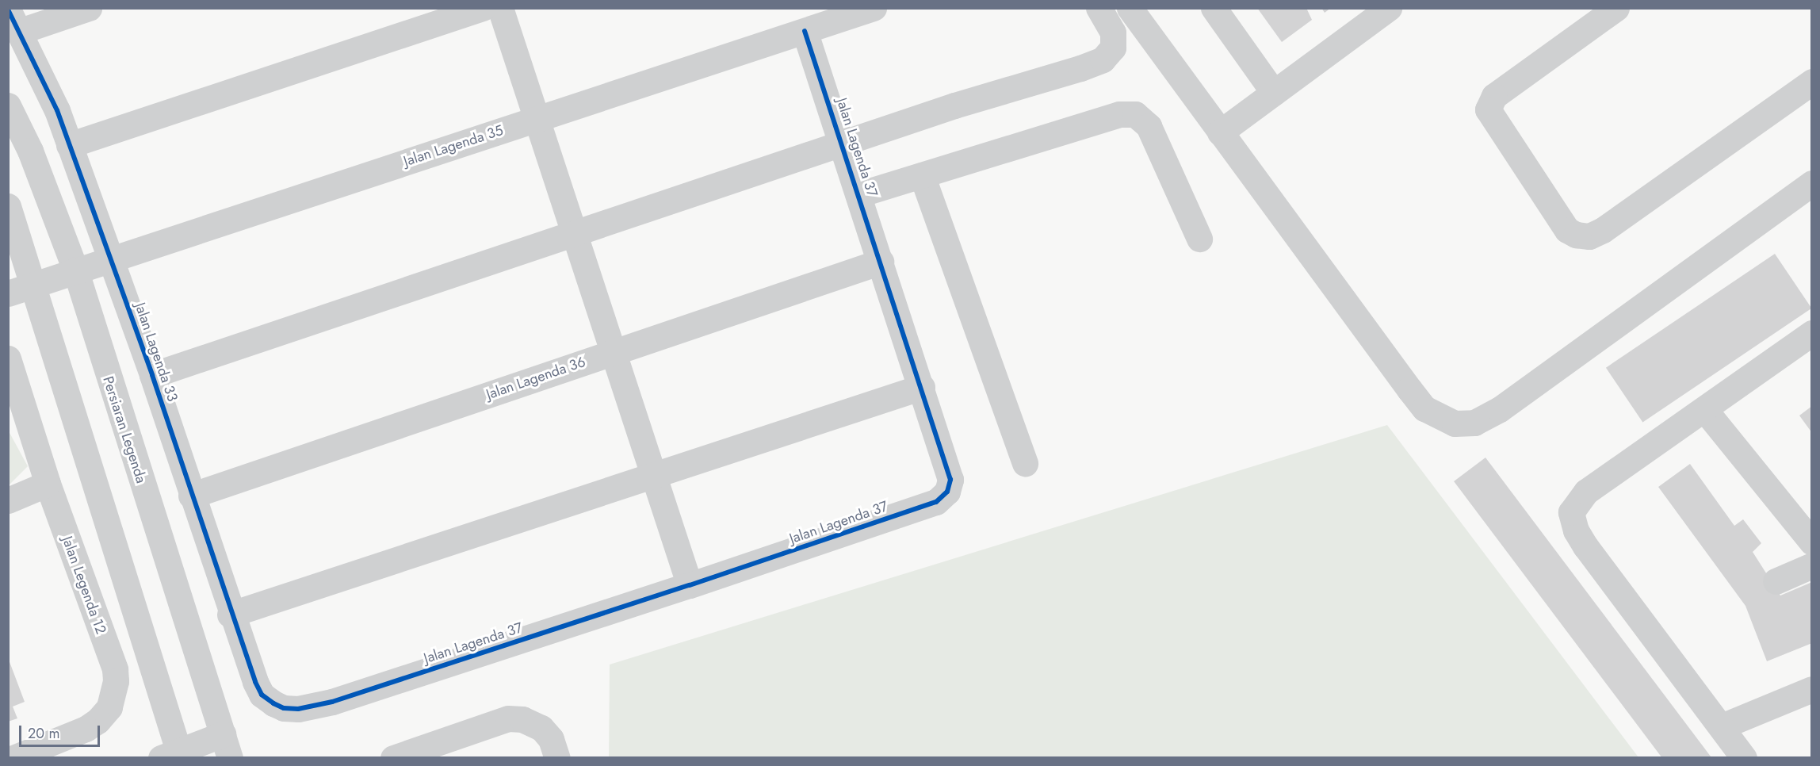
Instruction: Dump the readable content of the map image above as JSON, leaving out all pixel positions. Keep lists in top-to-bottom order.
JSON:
{
  "streets": {
    "street": [
      "Jalan Lagenda 35",
      "Jalan Lagenda 37",
      "Jalan Lagenda 33",
      "Jalan Lagenda 36",
      "Persiaran Legenda",
      "Jalan Legenda 12"
    ]
  },
  "crossings": [
    ["Jalan Lagenda 35", "Jalan Lagenda 37"],
    ["Jalan Lagenda 35", "Jalan Lagenda 33"],
    ["Jalan Lagenda 35", "Persiaran Legenda"],
    ["Jalan Lagenda 37", "Jalan Lagenda 33"],
    ["Jalan Lagenda 37", "Jalan Lagenda 36"],
    ["Jalan Lagenda 33", "Jalan Lagenda 36"]
  ],
  "scale_bar": "20 m"
}
